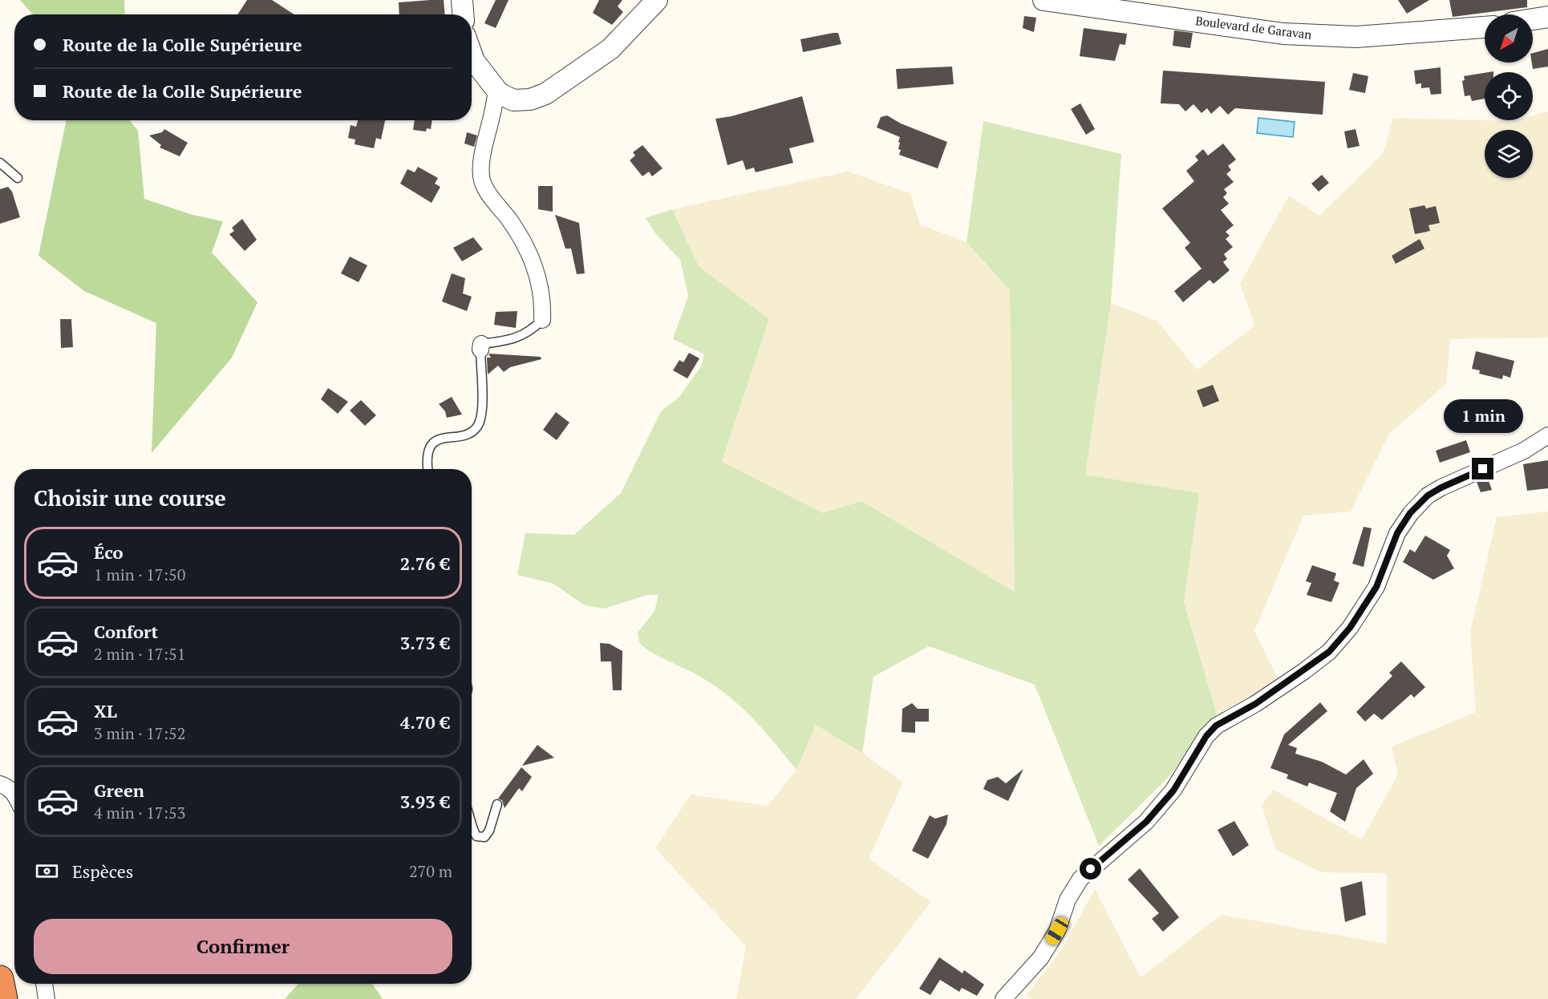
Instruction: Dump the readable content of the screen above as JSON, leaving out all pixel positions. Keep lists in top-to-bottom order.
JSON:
{
  "streets": {
    "street": ["Boulevard de Garavan"]
  },
  "north": "bottom left",
  "page": {
    "banner": ["Route de la Colle Supérieure", "Route de la Colle Supérieure"],
    "bubble": "1 min",
    "heading": "Choisir une course",
    "list": [
      {
        "name": "Éco",
        "note": "1 min · 17:50",
        "value": "2.76 €"
      },
      {
        "name": "Confort",
        "note": "2 min · 17:51",
        "value": "3.73 €"
      },
      {
        "name": "XL",
        "note": "3 min · 17:52",
        "value": "4.70 €"
      },
      {
        "name": "Green",
        "note": "4 min · 17:53",
        "value": "3.93 €"
      }
    ],
    "pay": ["Espèces", "270 m"],
    "buttons": "Confirmer"
  }
}
